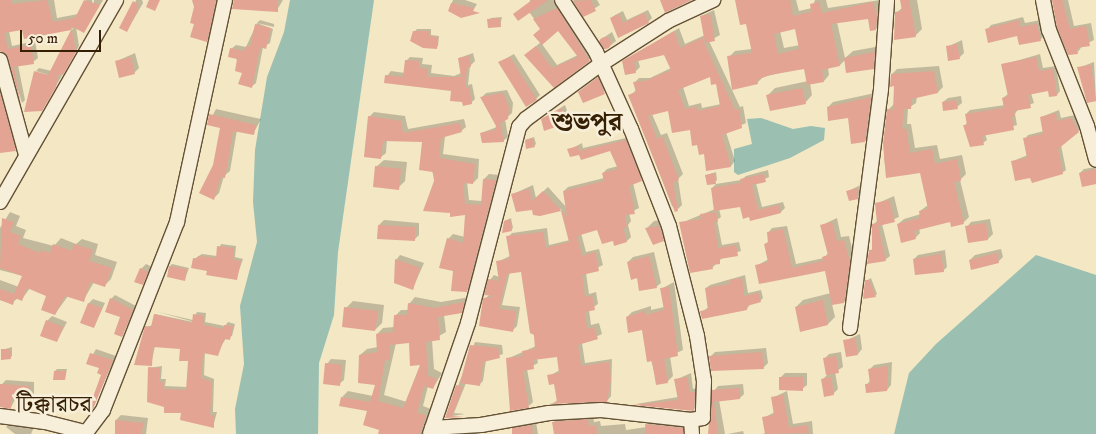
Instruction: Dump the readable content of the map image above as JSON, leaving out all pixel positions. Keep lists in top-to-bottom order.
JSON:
{
  "districts": ["শুভপুর", "টিক্কারচর"],
  "scale_bar": "50 m"
}
